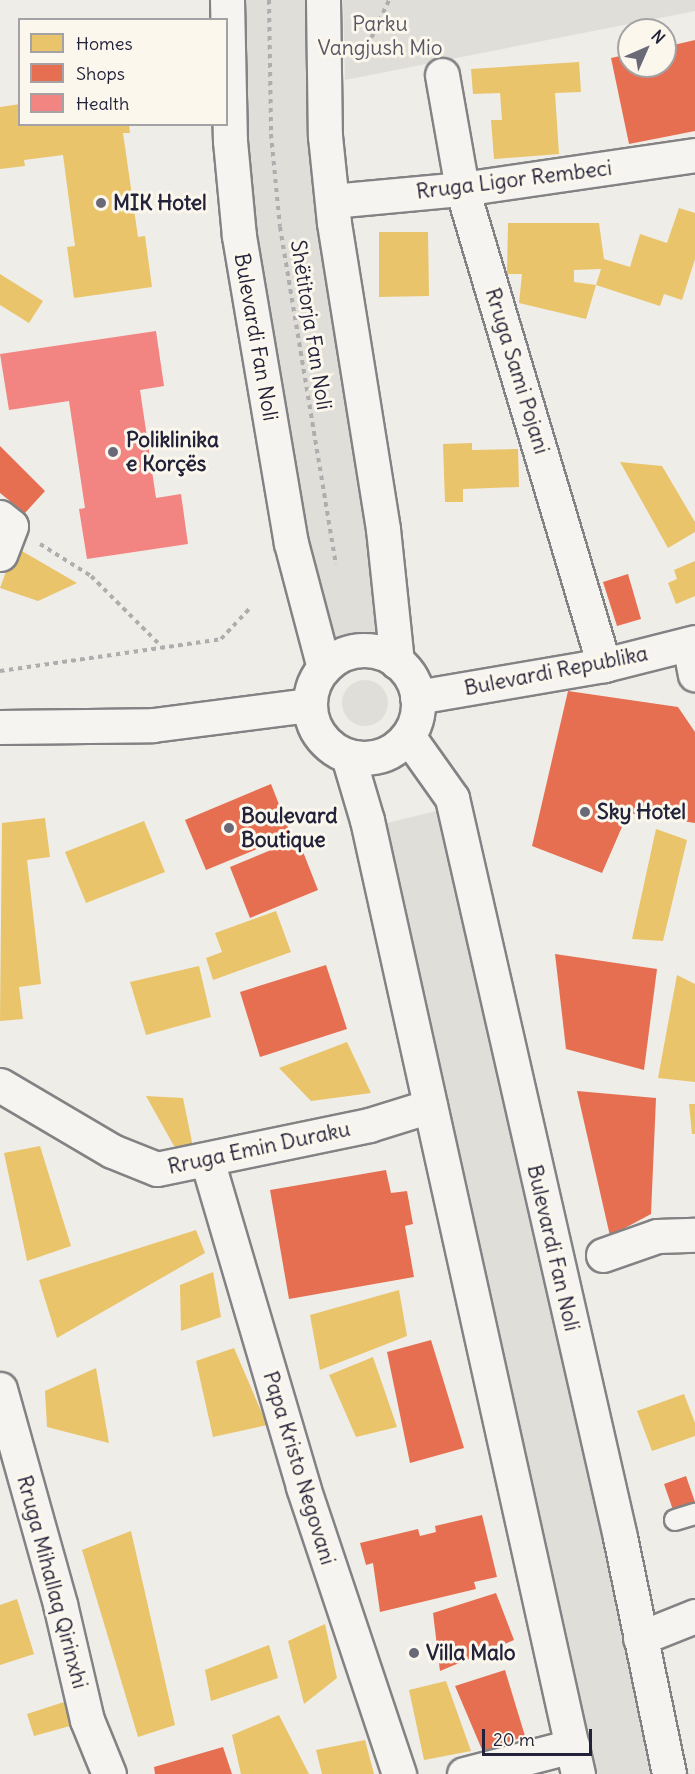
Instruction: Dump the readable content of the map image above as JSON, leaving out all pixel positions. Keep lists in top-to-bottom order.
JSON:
{
  "streets": {
    "main road": [
      "Rruga Ligor Rembeci",
      "Bulevardi Fan Noli",
      "Rruga Sami Pojani",
      "Bulevardi Republika",
      "Rruga Emin Duraku",
      "Papa Kristo Negovani",
      "Rruga Mihallaq Qirinxhi"
    ],
    "path": ["Shëtitorja Fan Noli"]
  },
  "crossings": [
    ["Rruga Ligor Rembeci", "Rruga Sami Pojani"],
    ["Bulevardi Fan Noli", "Bulevardi Republika"],
    ["Rruga Sami Pojani", "Bulevardi Republika"],
    ["Rruga Emin Duraku", "Papa Kristo Negovani"]
  ],
  "parks": ["Parku Vangjush Mio"],
  "places": [
    "MIK Hotel",
    "Poliklinika e Korçës",
    "Sky Hotel",
    "Boulevard Boutique",
    "Villa Malo"
  ],
  "legend": ["Homes", "Shops", "Health"],
  "scale_bar": "20 m",
  "north": "top right"
}
